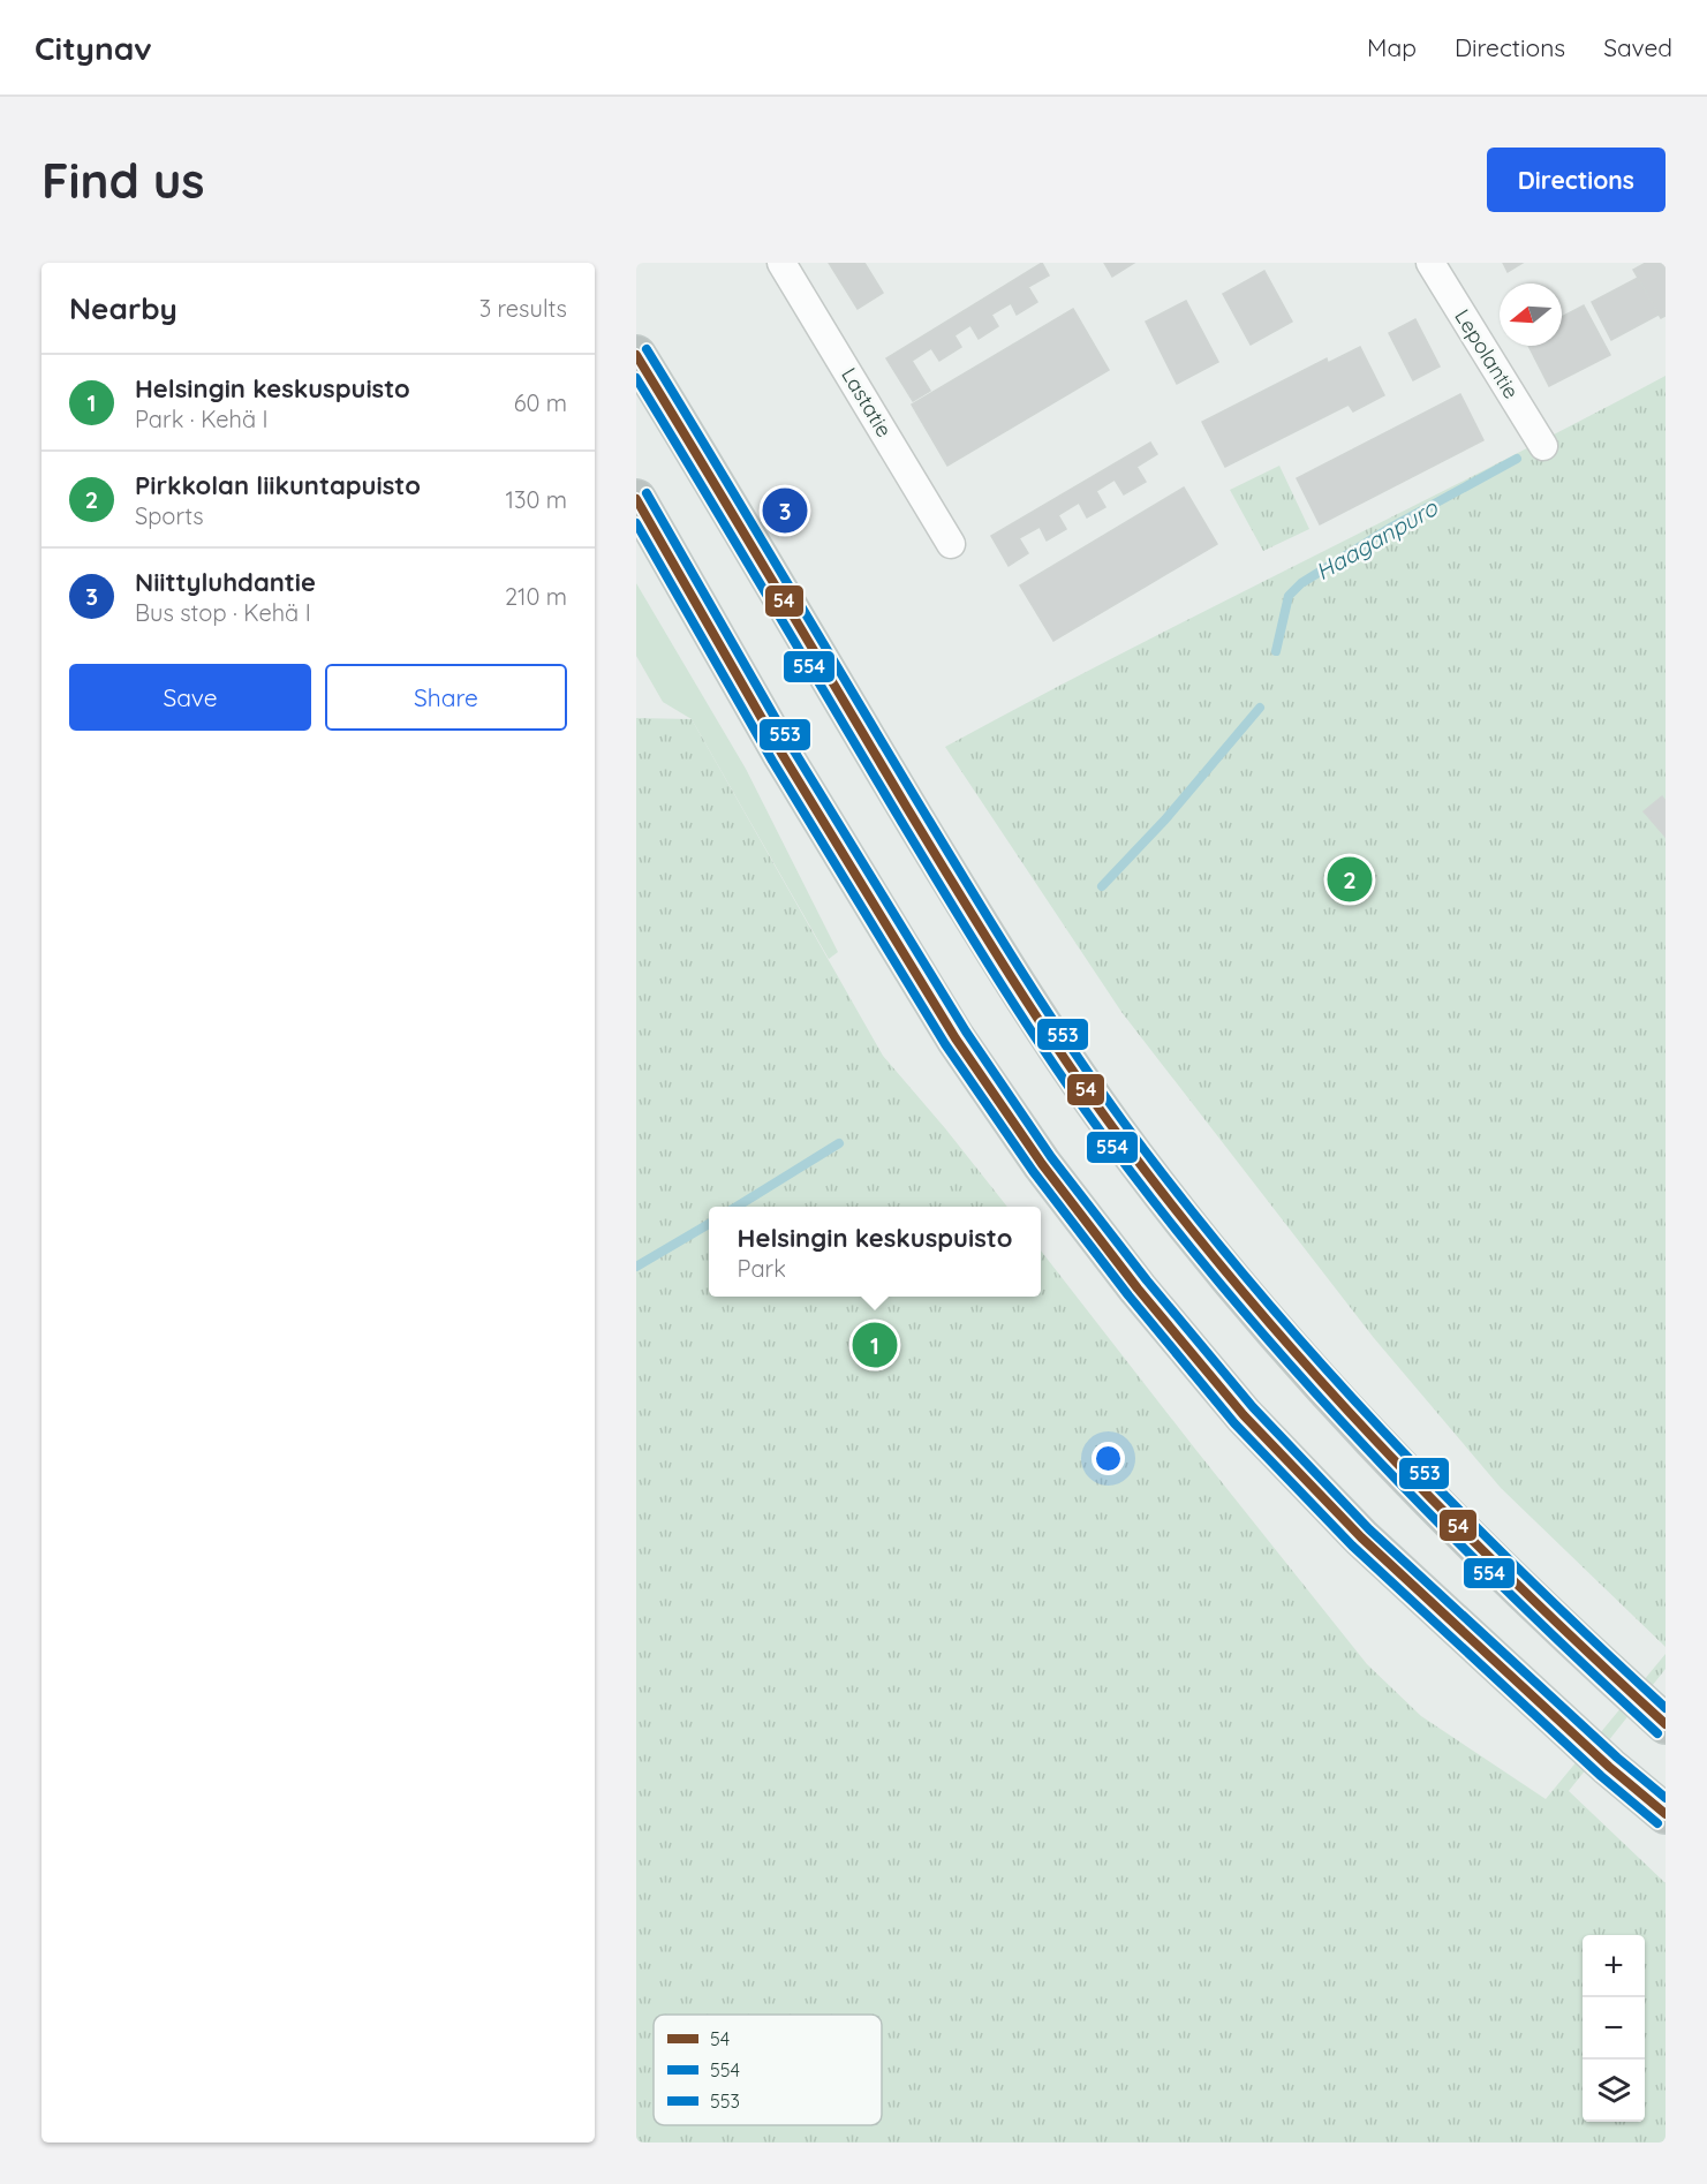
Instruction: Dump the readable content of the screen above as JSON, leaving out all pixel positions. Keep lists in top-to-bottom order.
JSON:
{
  "streets": {
    "street": ["Lepolantie", "Lastatie"]
  },
  "water": ["Haaganpuro"],
  "lines": ["transit line 553", "transit line 54", "transit line 554"],
  "legend": ["54", "554", "553"],
  "north": "left",
  "page": {
    "header": "Citynav",
    "nav": ["Map", "Directions", "Saved"],
    "buttons": [
      "Directions",
      ["Save", "Share"]
    ],
    "title": "Find us",
    "heading": ["Nearby", "3 results"],
    "list": [
      {
        "mark": "1",
        "name": "Helsingin keskuspuisto",
        "note": "Park · Kehä I",
        "value": "60 m"
      },
      {
        "mark": "2",
        "name": "Pirkkolan liikuntapuisto",
        "note": "Sports",
        "value": "130 m"
      },
      {
        "mark": "3",
        "name": "Niittyluhdantie",
        "note": "Bus stop · Kehä I",
        "value": "210 m"
      }
    ],
    "pins": ["3", "2", "1"],
    "popup": ["Helsingin keskuspuisto", "Park"],
    "map_buttons": ["+", "−"]
  }
}
